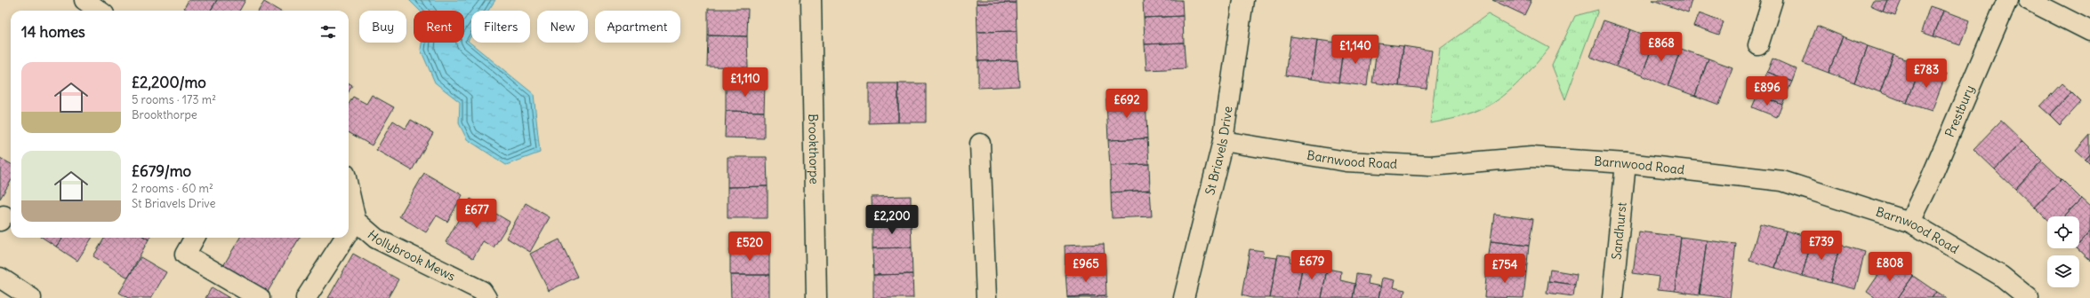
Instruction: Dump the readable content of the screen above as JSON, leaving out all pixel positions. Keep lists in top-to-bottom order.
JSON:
{
  "streets": {
    "street": [
      "Prestbury",
      "Brookthorpe",
      "St Briavels Drive",
      "Barnwood Road",
      "Sandhurst",
      "Hollybrook Mews"
    ]
  },
  "crossings": [
    ["Prestbury", "Barnwood Road"],
    ["St Briavels Drive", "Barnwood Road"],
    ["Barnwood Road", "Sandhurst"]
  ],
  "page": {
    "chip": [
      "Buy",
      "Rent",
      "Filters",
      "New",
      "Apartment"
    ],
    "heading": "14 homes",
    "price": [
      "£868",
      "£1,140",
      "£783",
      "£1,110",
      "£896",
      "£692",
      "£677",
      "£2,200",
      "£739",
      "£520",
      "£679",
      "£808",
      "£965",
      "£754"
    ],
    "list": [
      {
        "name": "£2,200/mo",
        "note": "5 rooms · 173 m² · Brookthorpe"
      },
      {
        "name": "£679/mo",
        "note": "2 rooms · 60 m² · St Briavels Drive"
      }
    ]
  }
}
